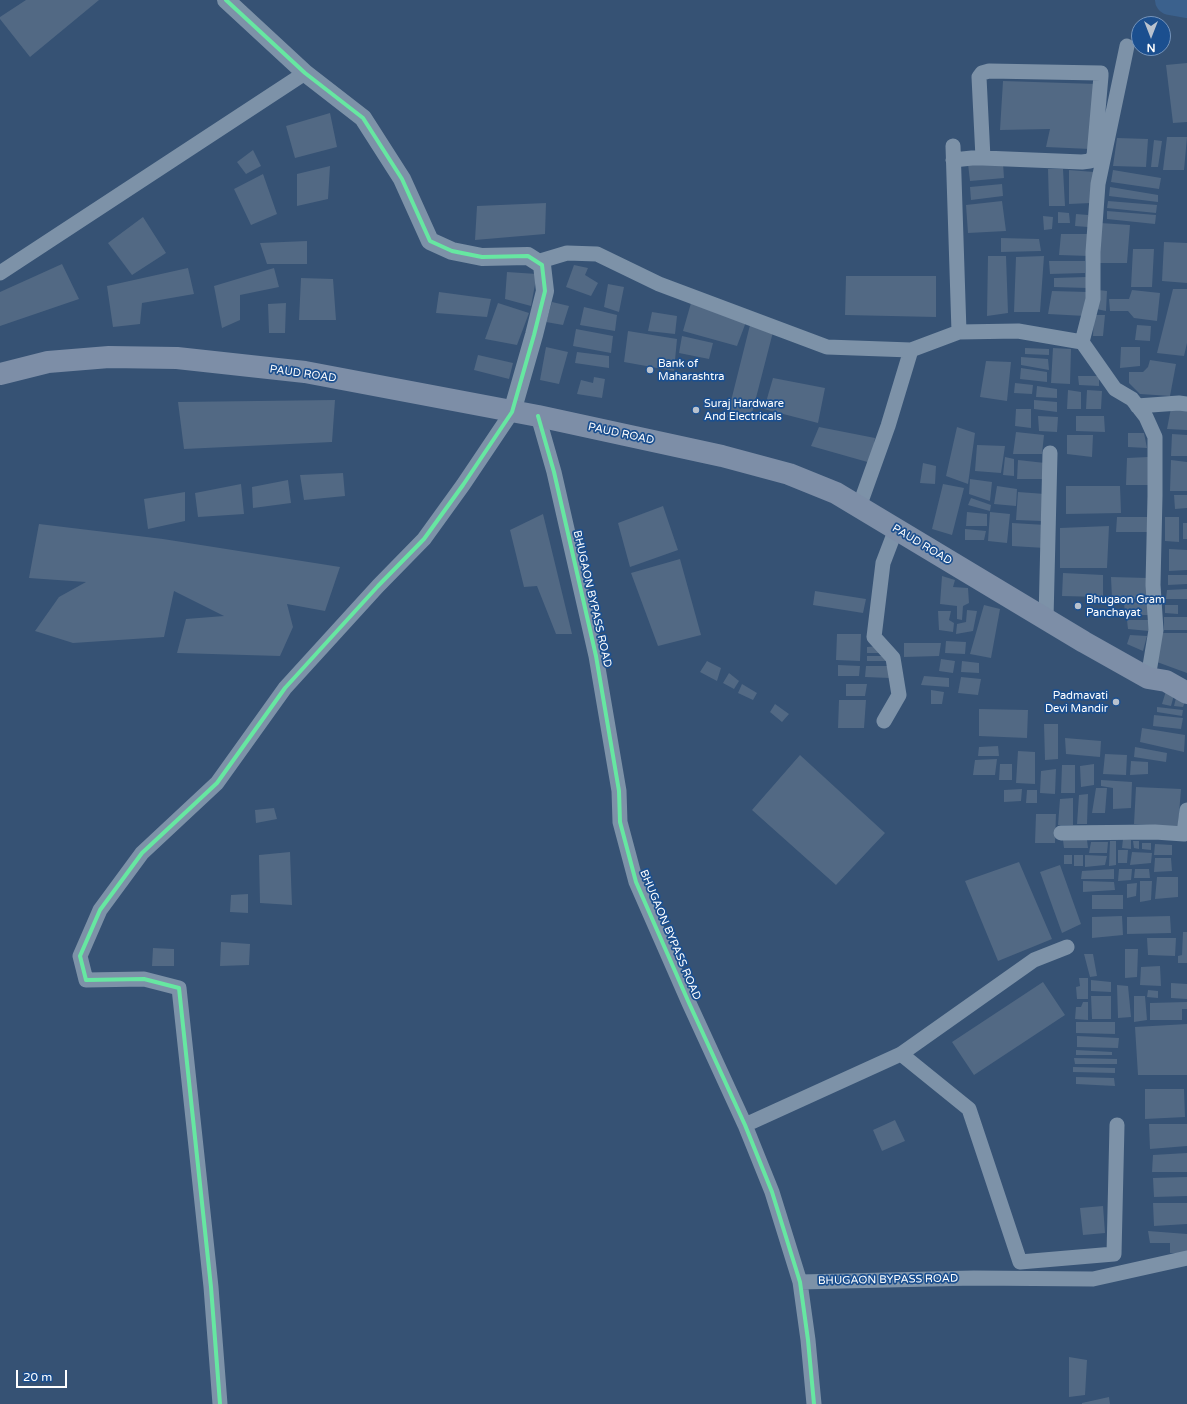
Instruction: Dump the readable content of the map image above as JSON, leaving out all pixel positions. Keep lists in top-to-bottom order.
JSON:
{
  "streets": {
    "main road": ["PAUD ROAD"],
    "street": ["BHUGAON BYPASS ROAD"]
  },
  "crossings": [
    ["PAUD ROAD", "BHUGAON BYPASS ROAD"]
  ],
  "places": [
    "Bank of Maharashtra",
    "Suraj Hardware And Electricals",
    "Bhugaon Gram Panchayat",
    "Padmavati Devi Mandir"
  ],
  "scale_bar": "20 m",
  "north": "bottom"
}
